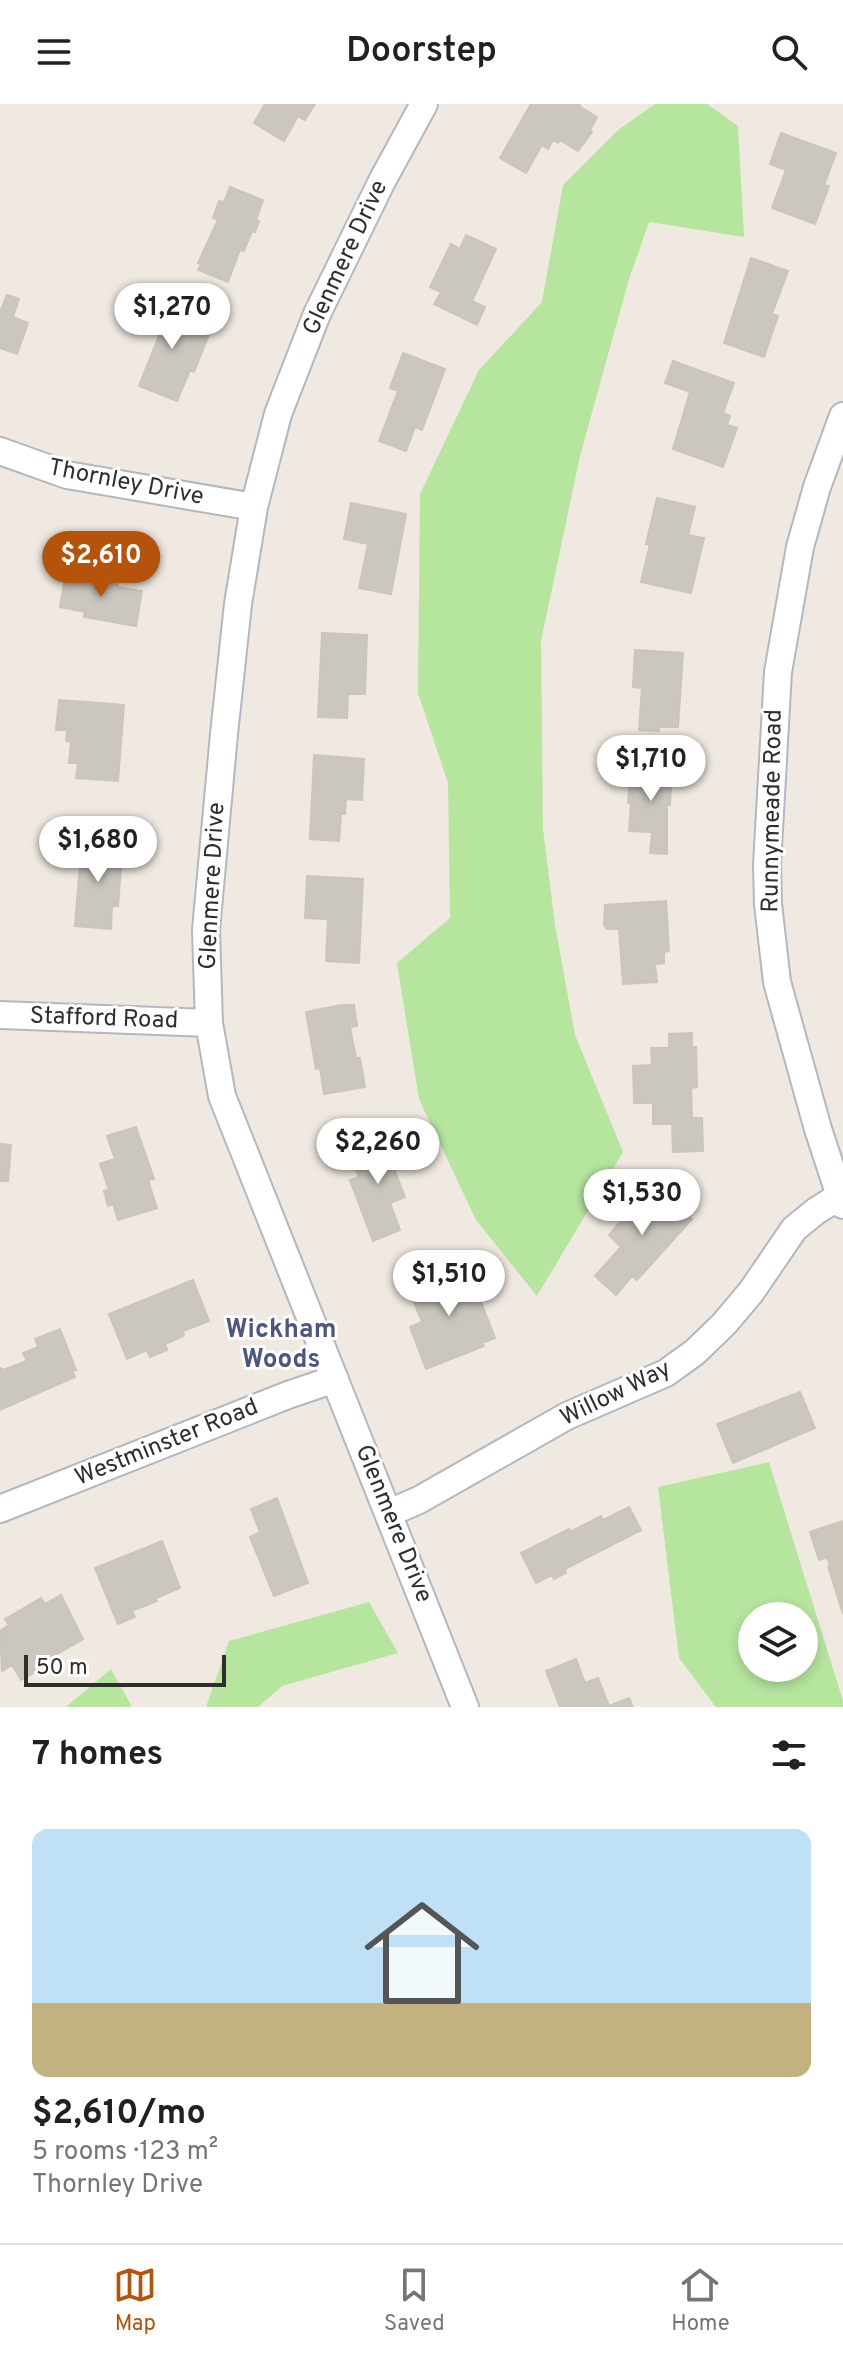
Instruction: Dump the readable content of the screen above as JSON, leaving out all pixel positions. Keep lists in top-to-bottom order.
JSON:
{
  "streets": {
    "street": [
      "Glenmere Drive",
      "Thornley Drive",
      "Runnymeade Road",
      "Stafford Road",
      "Willow Way",
      "Westminster Road"
    ]
  },
  "crossings": [
    ["Glenmere Drive", "Thornley Drive"],
    ["Glenmere Drive", "Stafford Road"],
    ["Glenmere Drive", "Willow Way"],
    ["Glenmere Drive", "Westminster Road"],
    ["Runnymeade Road", "Willow Way"]
  ],
  "districts": ["Wickham Woods"],
  "scale_bar": "50 m",
  "page": {
    "header": "Doorstep",
    "price": [
      "$1,270",
      "$2,610",
      "$1,710",
      "$1,680",
      "$2,260",
      "$1,530",
      "$1,510"
    ],
    "scale": "50 m",
    "heading": "7 homes",
    "list": [
      {
        "name": "$2,610/mo",
        "note": "5 rooms · 123 m² · Thornley Drive"
      }
    ],
    "tabs": ["Map", "Saved", "Home"]
  }
}
